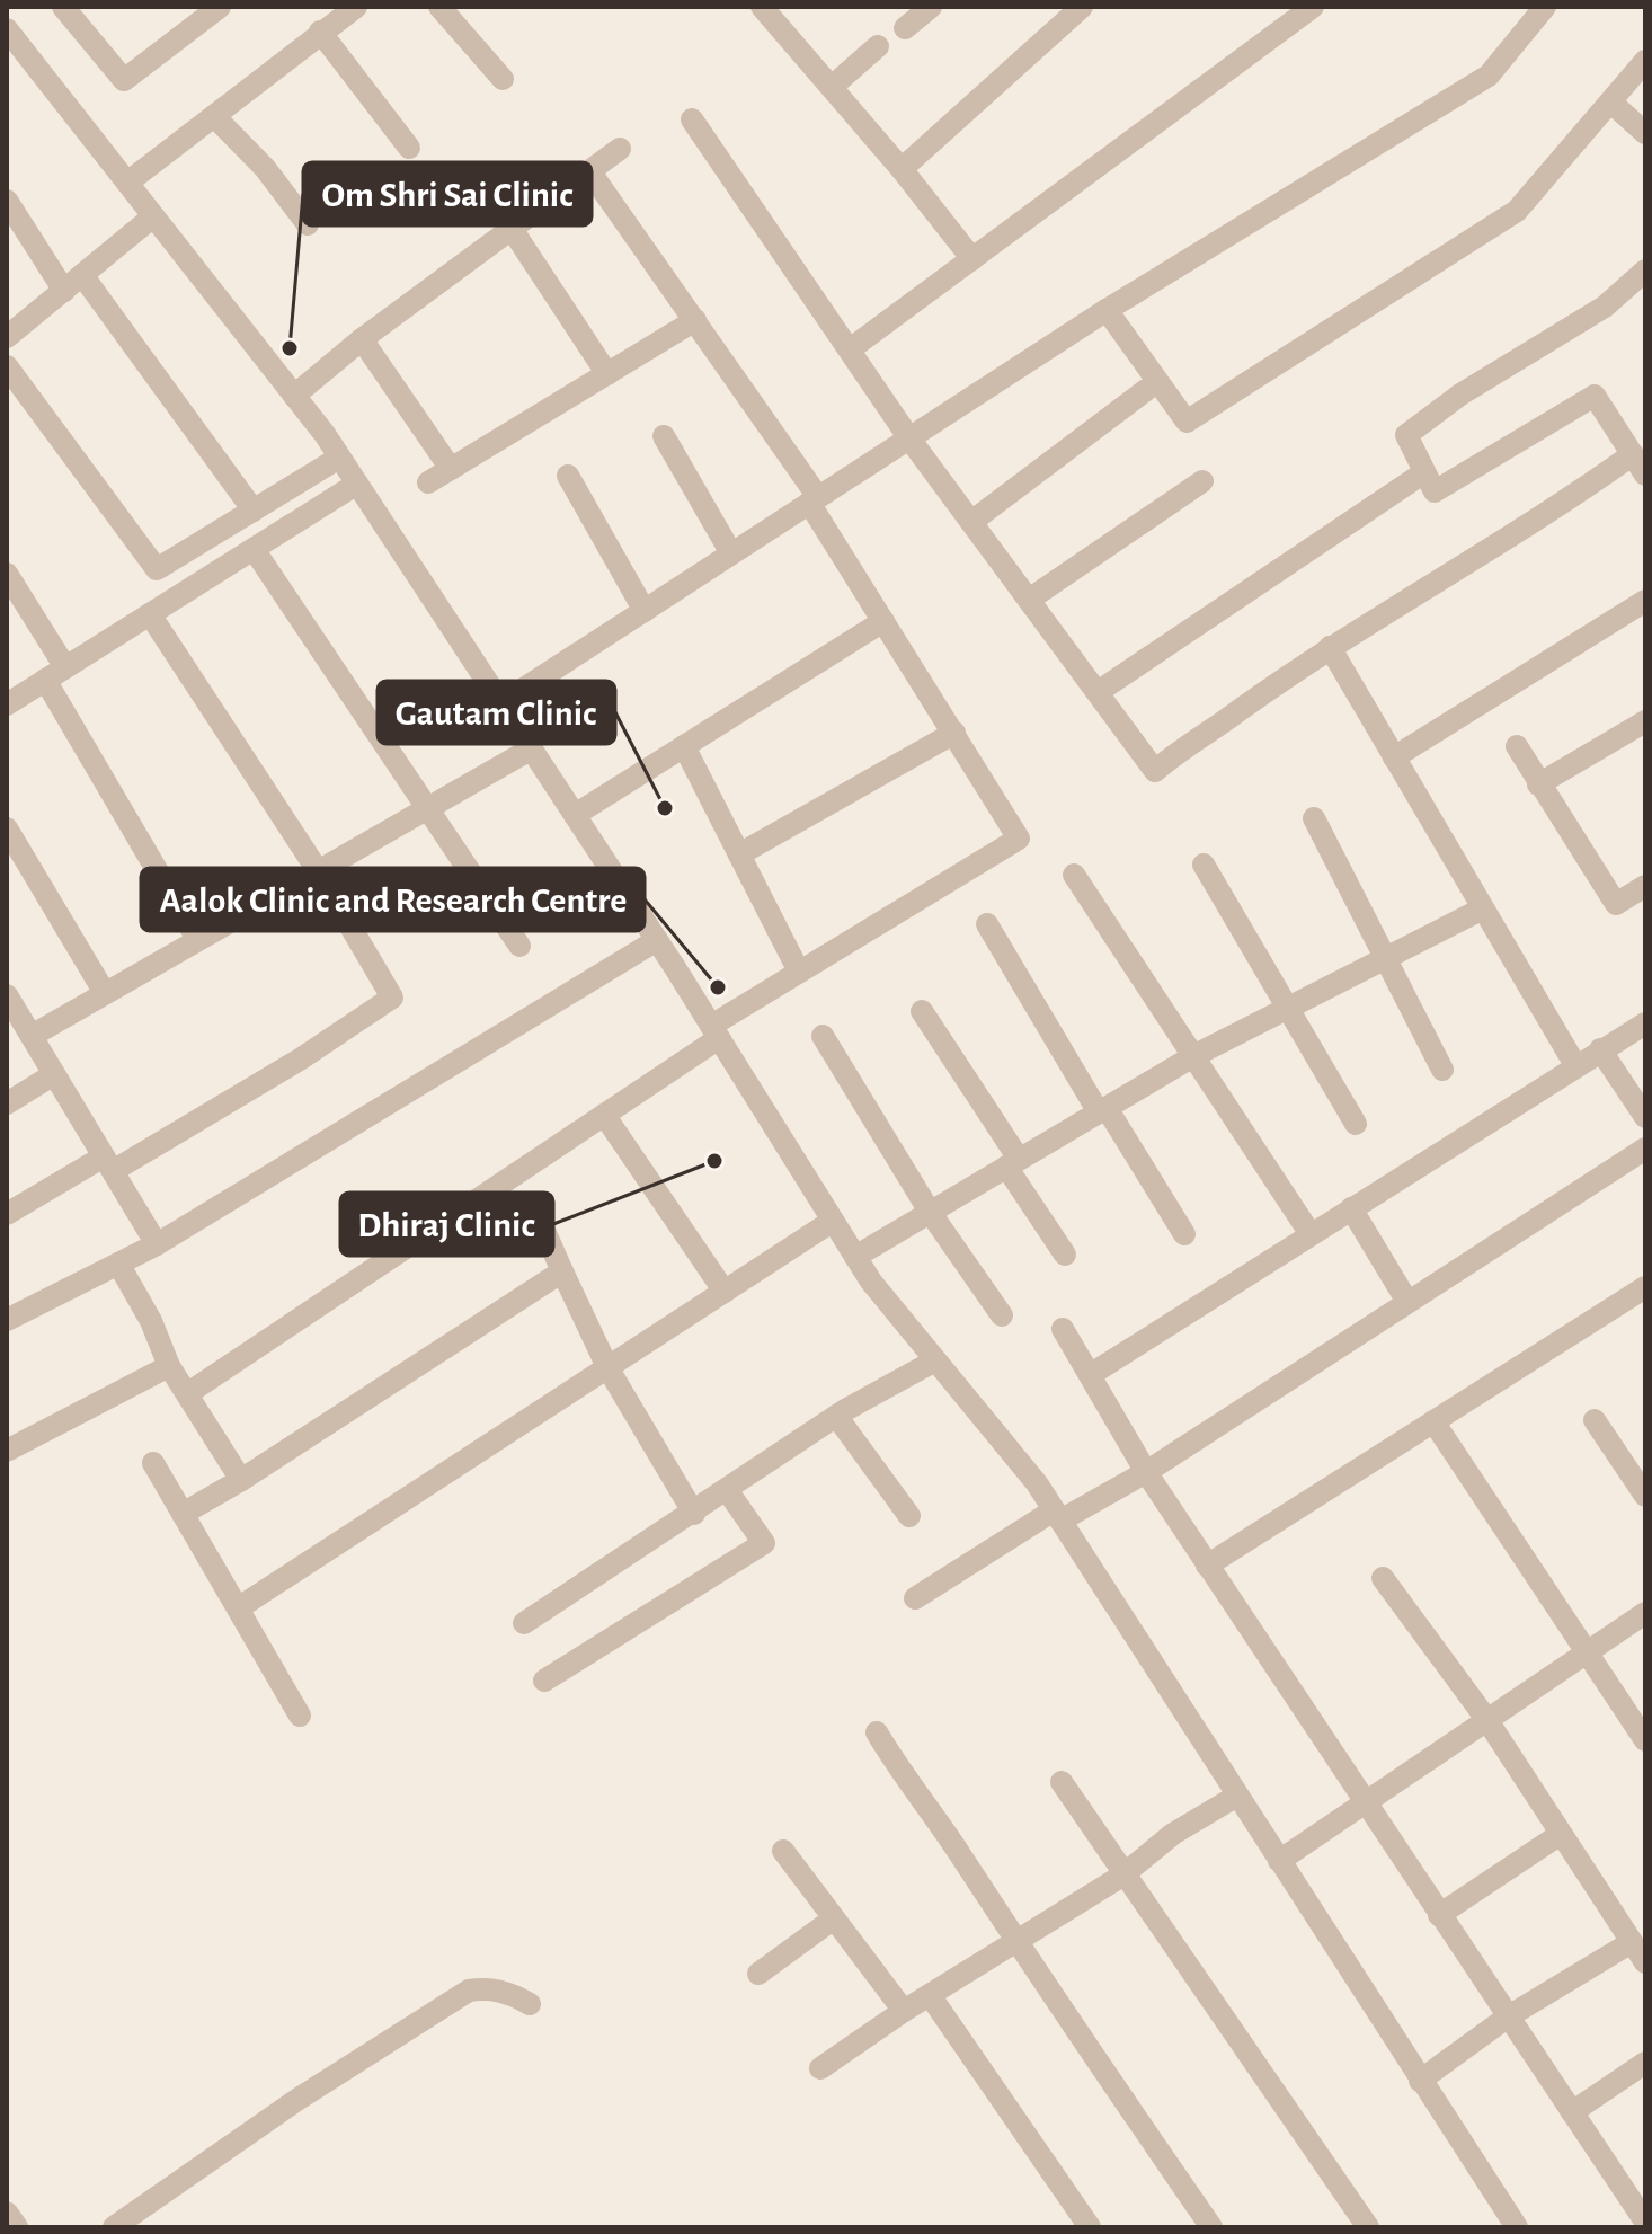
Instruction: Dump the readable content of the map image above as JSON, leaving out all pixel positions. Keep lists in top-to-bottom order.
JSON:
{
  "places": [
    "Om Shri Sai Clinic",
    "Gautam Clinic",
    "Aalok Clinic and Research Centre",
    "Dhiraj Clinic"
  ]
}
